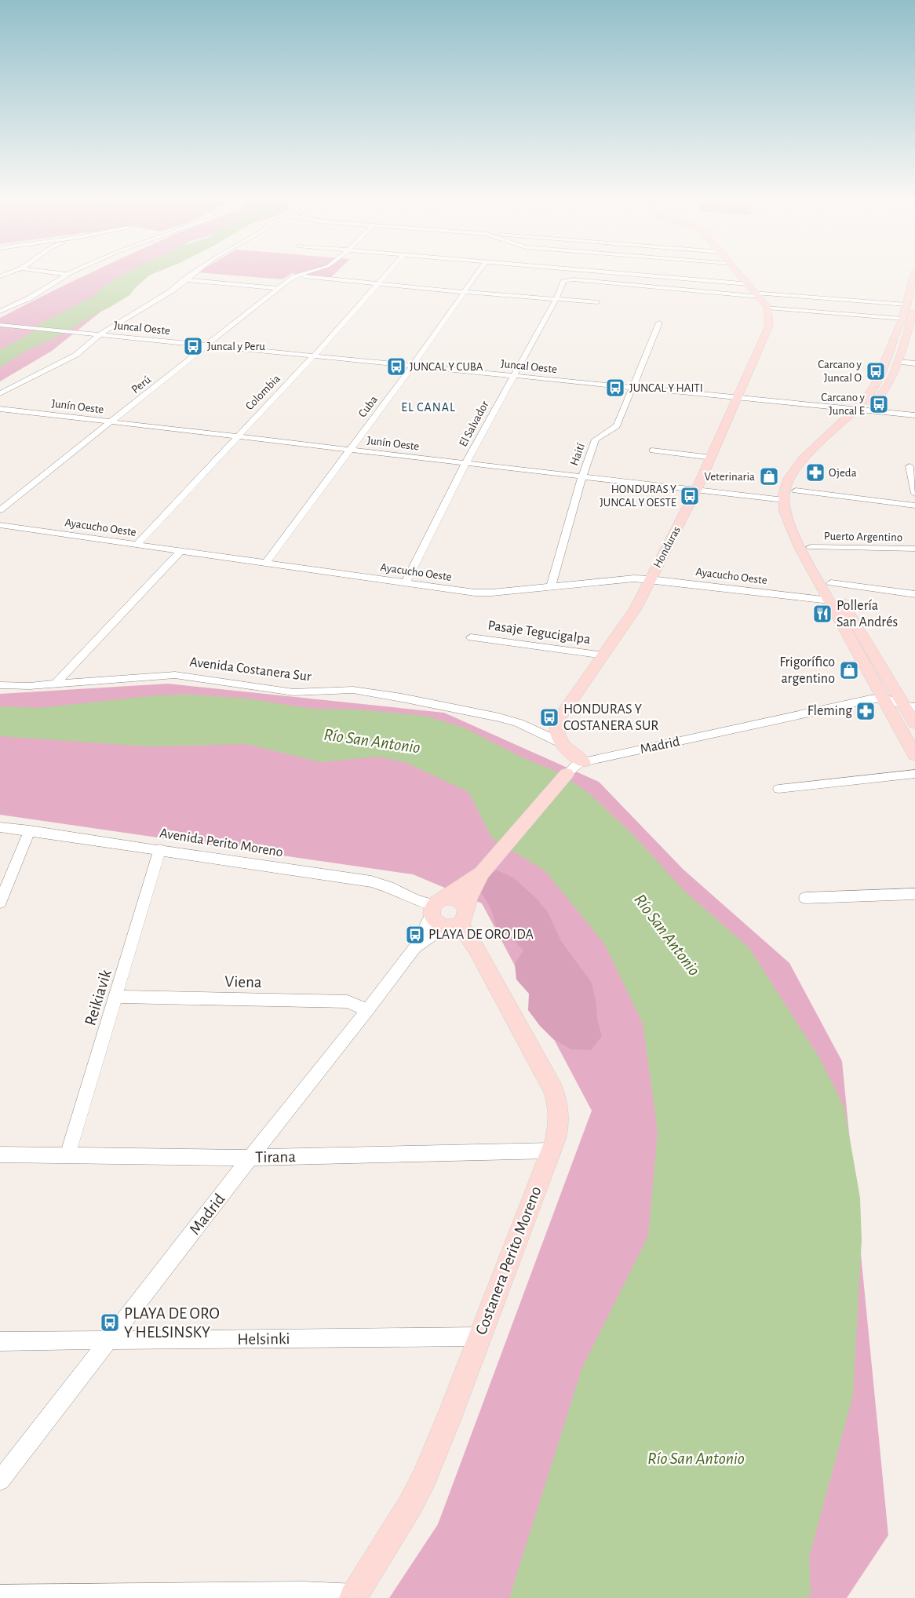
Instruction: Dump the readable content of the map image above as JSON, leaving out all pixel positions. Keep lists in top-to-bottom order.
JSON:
{
  "streets": {
    "main road": ["Honduras", "Madrid", "Costanera Perito Moreno"],
    "street": [
      "Juncal Oeste",
      "Perú",
      "Colombia",
      "Junín Oeste",
      "Cuba",
      "El Salvador",
      "Haití",
      "Ayacucho Oeste",
      "Puerto Argentino",
      "Pasaje Tegucigalpa",
      "Avenida Costanera Sur",
      "Avenida Perito Moreno",
      "Viena",
      "Reikiavik",
      "Tirana",
      "Helsinki"
    ]
  },
  "crossings": [
    ["Juncal Oeste", "Perú"],
    ["Juncal Oeste", "Colombia"],
    ["Juncal Oeste", "Cuba"],
    ["Juncal Oeste", "El Salvador"],
    ["Juncal Oeste", "Haití"],
    ["Juncal Oeste", "Honduras"],
    ["Perú", "Junín Oeste"],
    ["Colombia", "Junín Oeste"],
    ["Colombia", "Ayacucho Oeste"],
    ["Junín Oeste", "Cuba"],
    ["Junín Oeste", "El Salvador"],
    ["Junín Oeste", "Haití"],
    ["Junín Oeste", "Honduras"],
    ["Cuba", "Ayacucho Oeste"],
    ["El Salvador", "Ayacucho Oeste"],
    ["Haití", "Ayacucho Oeste"],
    ["Ayacucho Oeste", "Honduras"],
    ["Honduras", "Pasaje Tegucigalpa"],
    ["Honduras", "Avenida Costanera Sur"],
    ["Madrid", "Avenida Perito Moreno"],
    ["Madrid", "Viena"],
    ["Madrid", "Tirana"],
    ["Madrid", "Costanera Perito Moreno"],
    ["Madrid", "Helsinki"],
    ["Avenida Perito Moreno", "Reikiavik"],
    ["Viena", "Reikiavik"],
    ["Reikiavik", "Tirana"],
    ["Tirana", "Costanera Perito Moreno"],
    ["Costanera Perito Moreno", "Helsinki"]
  ],
  "districts": ["EL CANAL"],
  "water": ["Río San Antonio"],
  "places": {
    "bus stop": [
      "Juncal y Peru",
      "JUNCAL Y CUBA",
      "Carcano y Juncal O",
      "JUNCAL Y HAITI",
      "Carcano y Juncal E",
      "HONDURAS Y JUNCAL Y OESTE",
      "HONDURAS Y COSTANERA SUR",
      "PLAYA DE ORO IDA",
      "PLAYA DE ORO Y HELSINSKY"
    ],
    "pharmacy": ["Ojeda", "Fleming"],
    "shop": ["Veterinaria", "Frigorífico argentino"],
    "restaurant": ["Pollería San Andrés"]
  }
}
